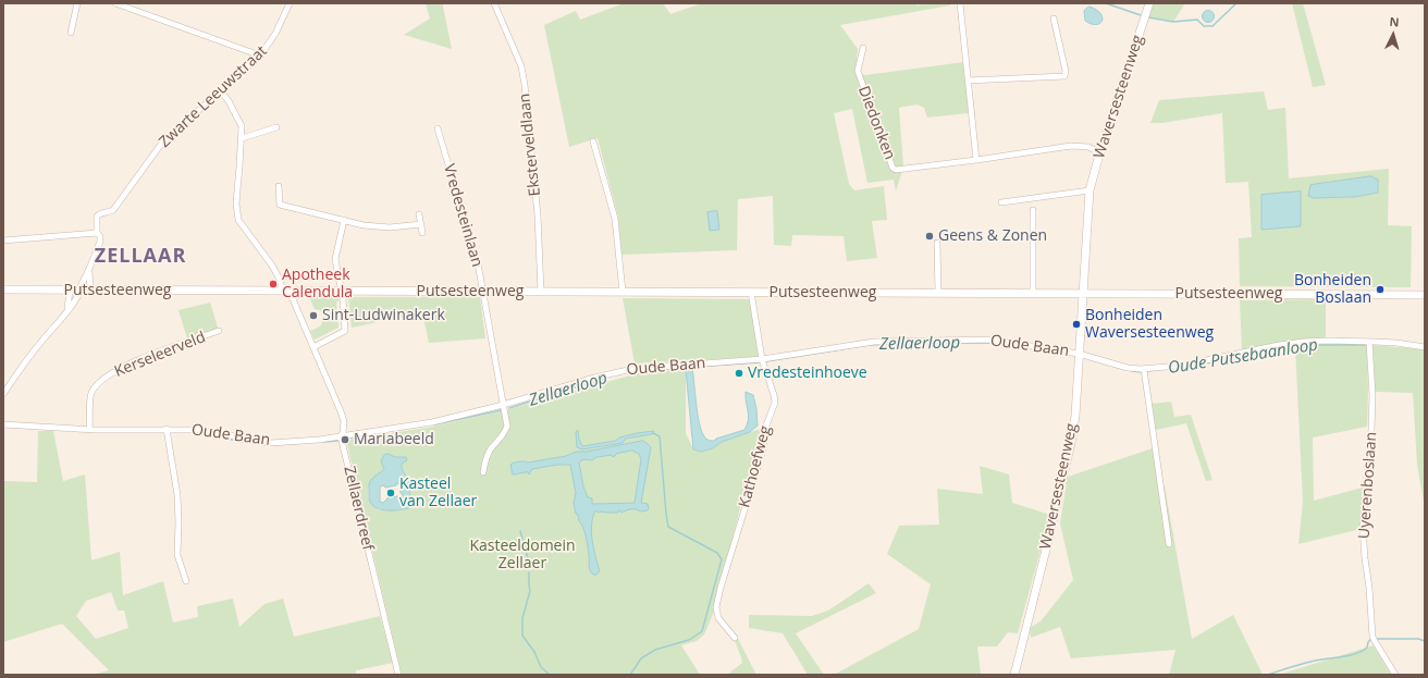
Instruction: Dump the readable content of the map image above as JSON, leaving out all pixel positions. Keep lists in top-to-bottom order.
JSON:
{
  "streets": {
    "main road": ["Waversesteenweg", "Putsesteenweg"],
    "street": [
      "Zwarte Leeuwstraat",
      "Diedonken",
      "Eksterveldlaan",
      "Vredesteinlaan",
      "Oude Baan",
      "Kerseleerveld",
      "Kathoefweg",
      "Uyerenboslaan",
      "Zellaerdreef"
    ]
  },
  "crossings": [
    ["Zwarte Leeuwstraat", "Putsesteenweg"],
    ["Zwarte Leeuwstraat", "Zellaerdreef"],
    ["Waversesteenweg", "Diedonken"],
    ["Waversesteenweg", "Putsesteenweg"],
    ["Waversesteenweg", "Oude Baan"],
    ["Eksterveldlaan", "Putsesteenweg"],
    ["Vredesteinlaan", "Putsesteenweg"],
    ["Vredesteinlaan", "Oude Baan"],
    ["Putsesteenweg", "Kathoefweg"],
    ["Putsesteenweg", "Zellaerdreef"],
    ["Oude Baan", "Kerseleerveld"],
    ["Oude Baan", "Kathoefweg"],
    ["Oude Baan", "Uyerenboslaan"],
    ["Oude Baan", "Zellaerdreef"]
  ],
  "districts": ["ZELLAAR"],
  "water": ["Zellaerloop", "Oude Putsebaanloop"],
  "parks": ["Kasteeldomein Zellaer"],
  "places": [
    "Geens & Zonen",
    "Apotheek Calendula",
    "Bonheiden Boslaan",
    "Sint-Ludwinakerk",
    "Bonheiden Waversesteenweg",
    "Vredesteinhoeve",
    "Mariabeeld",
    "Kasteel van Zellaer"
  ],
  "north": "top"
}
